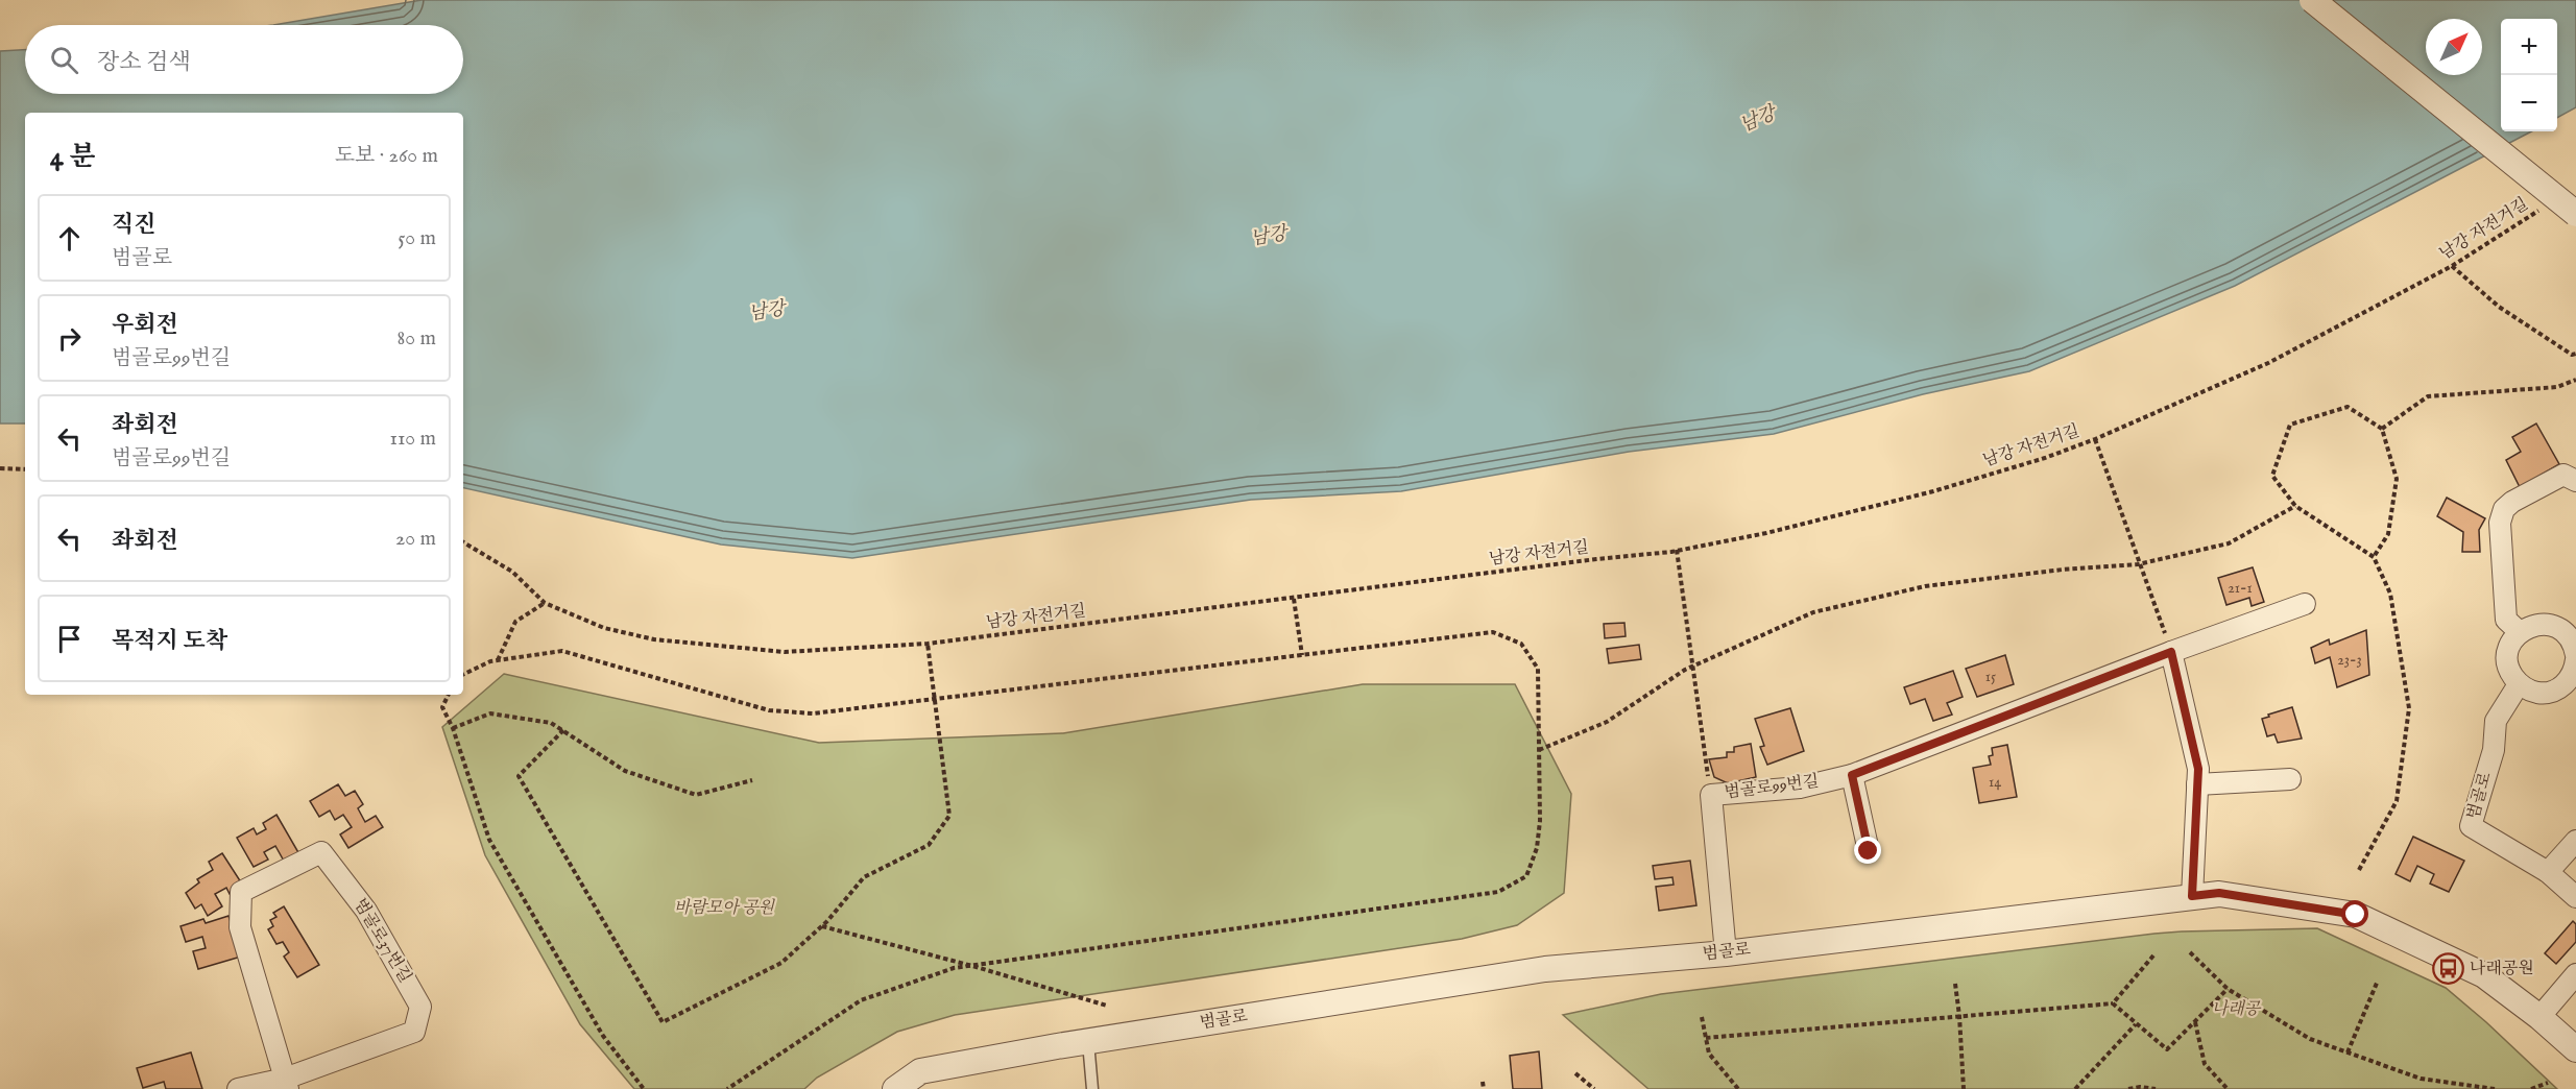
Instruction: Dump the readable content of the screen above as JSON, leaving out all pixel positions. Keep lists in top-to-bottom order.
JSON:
{
  "streets": {
    "street": ["범골로99번길", "범골로", "범골로37번길"],
    "path": ["남강 자전거길"]
  },
  "crossings": [
    ["범골로99번길", "범골로"]
  ],
  "water": ["남강"],
  "parks": ["바람모아 공원", "나래공"],
  "places": {
    "bus stop": ["나래공원"]
  },
  "house_numbers": [
    "21-1",
    "23-3",
    "15",
    "14"
  ],
  "north": "top right",
  "page": {
    "map_buttons": ["+", "−"],
    "search": "장소 검색",
    "heading": ["4 분", "도보 · 260 m"],
    "list": [
      ["직진", "범골로", "50 m"],
      ["우회전", "범골로99번길", "80 m"],
      ["좌회전", "범골로99번길", "110 m"],
      ["좌회전", "20 m"],
      "목적지 도착"
    ]
  }
}
